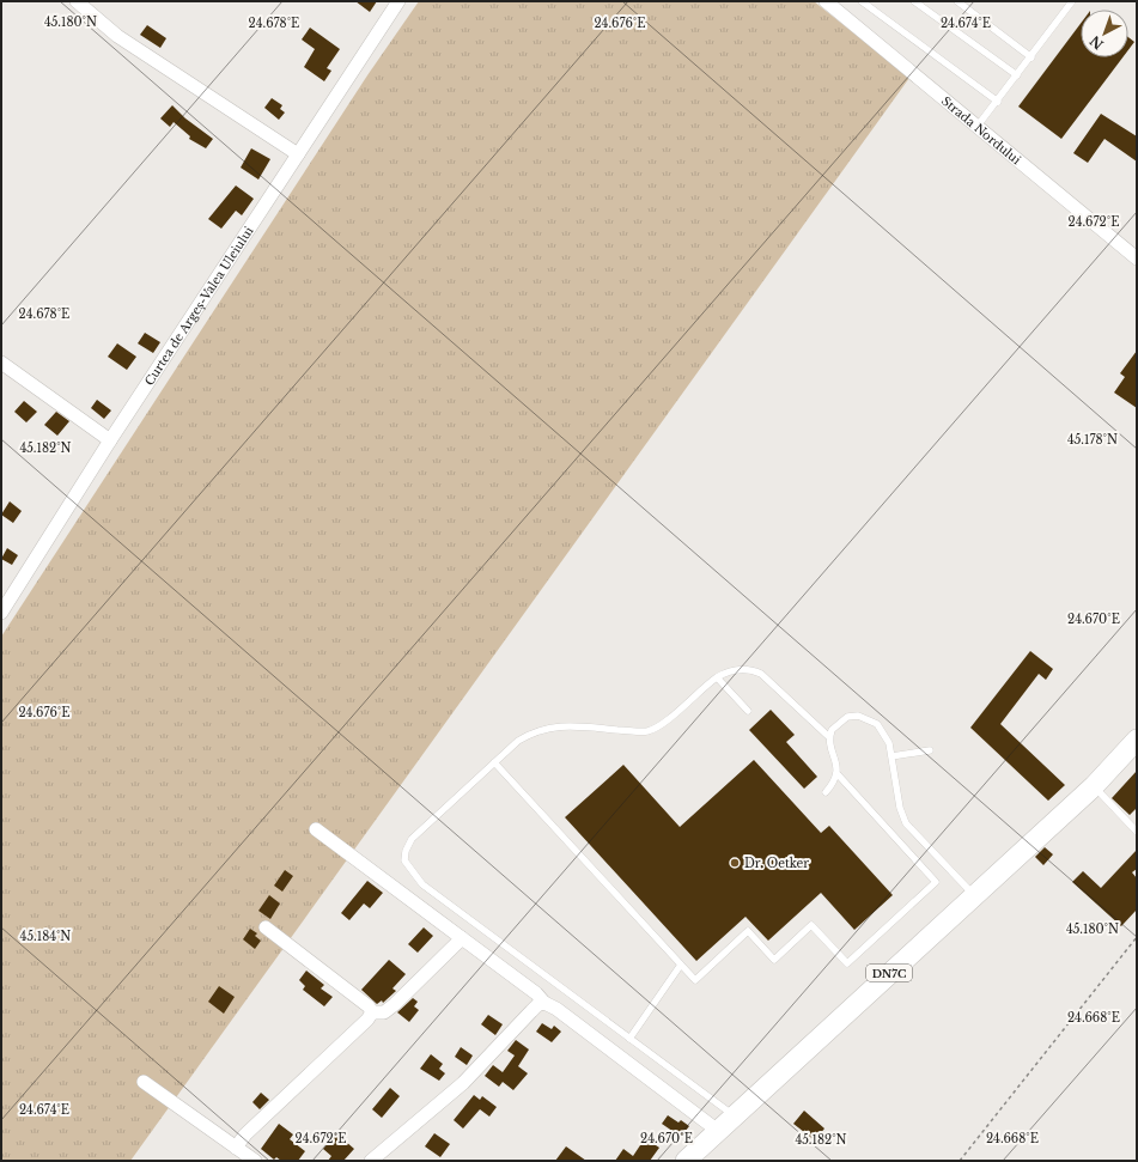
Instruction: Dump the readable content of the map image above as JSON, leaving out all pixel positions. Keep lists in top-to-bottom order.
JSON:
{
  "streets": {
    "main road": ["DN7C"],
    "street": ["Strada Nordului", "Curtea de Argeș-Valea Uleiului"]
  },
  "places": ["Dr. Oetker"],
  "north": "bottom left",
  "coordinates": [
    "45.180°N",
    "24.678°E",
    "24.676°E",
    "24.674°E",
    "24.672°E",
    "45.178°N",
    "45.182°N",
    "24.670°E",
    "45.184°N",
    "24.668°E"
  ]
}
